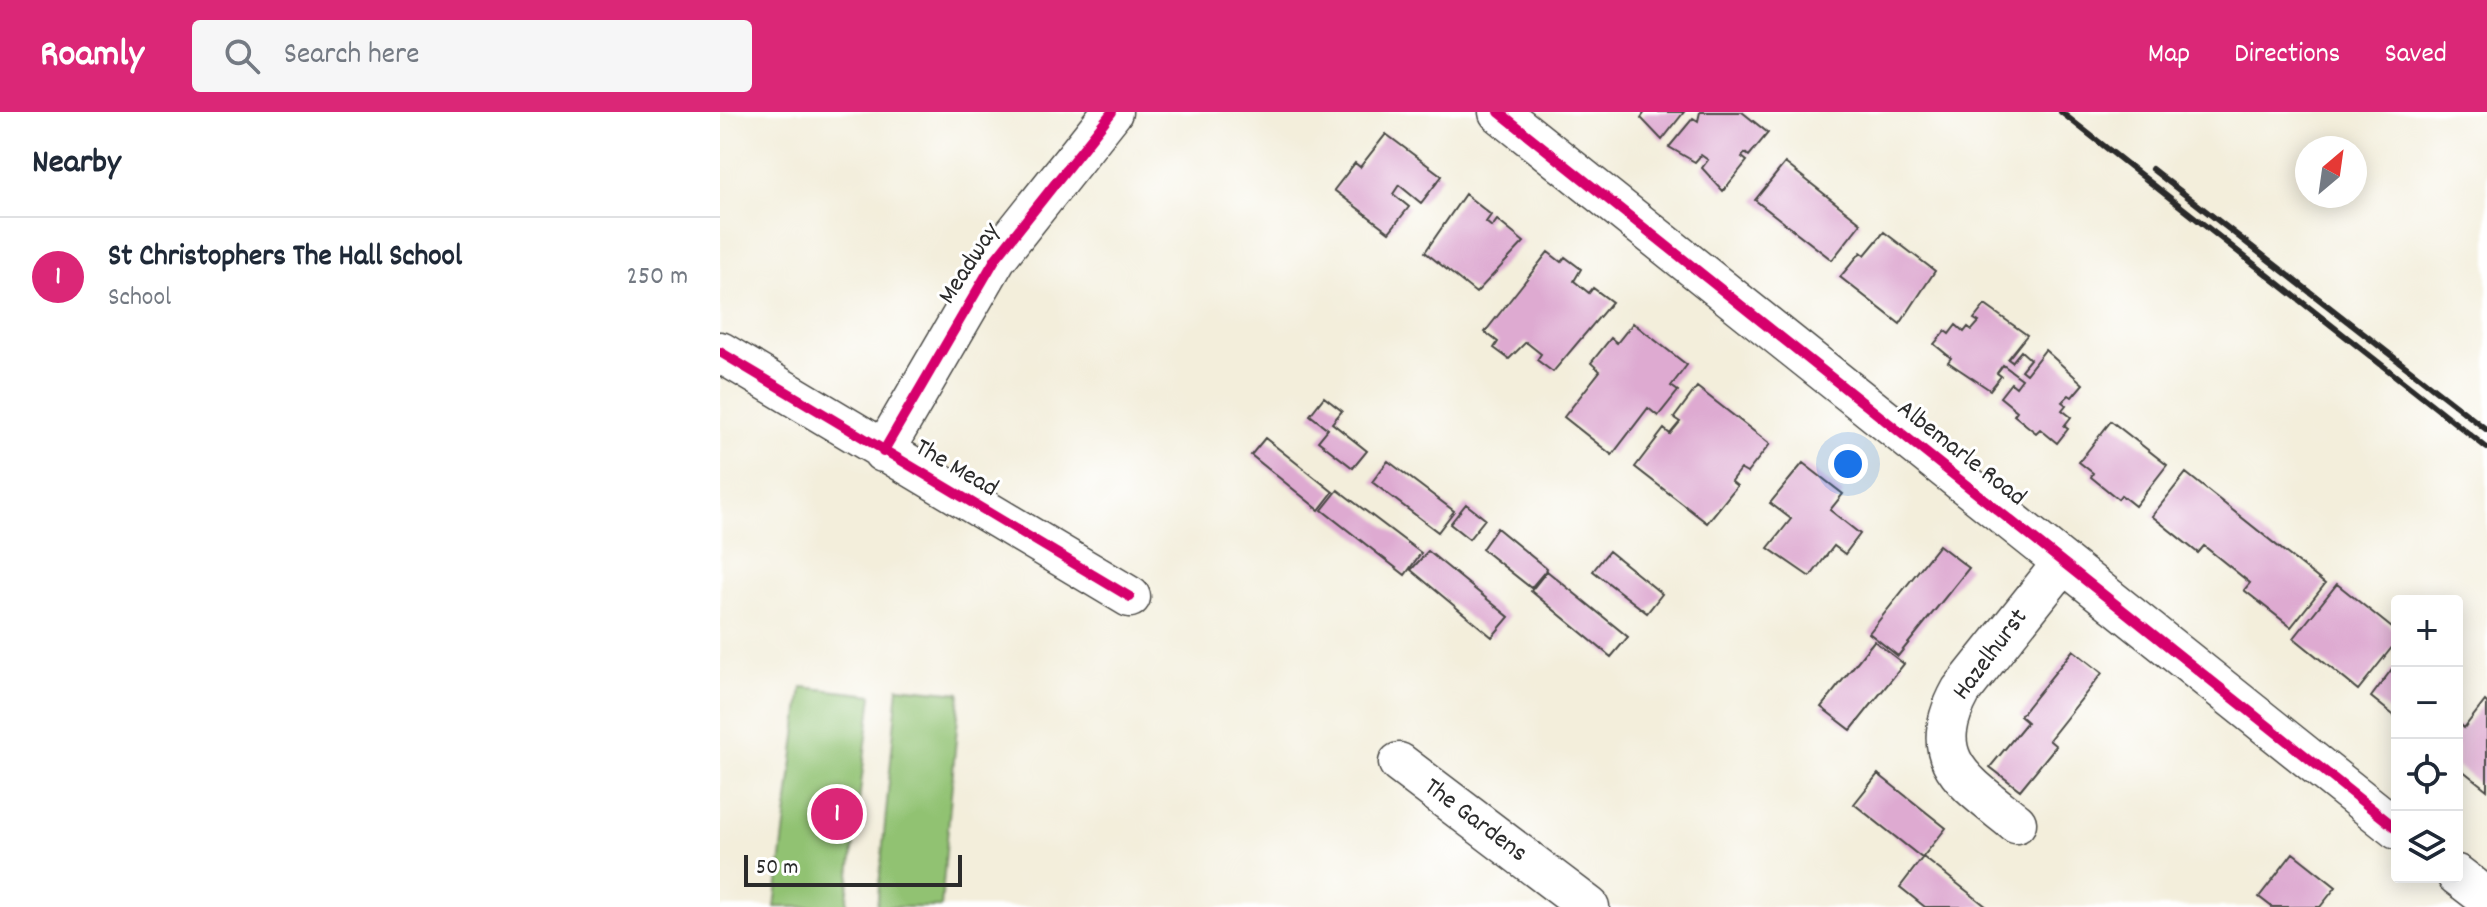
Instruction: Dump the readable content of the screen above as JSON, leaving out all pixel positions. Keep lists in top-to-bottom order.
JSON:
{
  "streets": {
    "street": [
      "Meadway",
      "Albemarle Road",
      "The Mead",
      "Hazelhurst",
      "The Gardens"
    ]
  },
  "crossings": [
    ["Meadway", "The Mead"],
    ["Albemarle Road", "Hazelhurst"]
  ],
  "scale_bar": "50 m",
  "north": "top right",
  "page": {
    "header": "Roamly",
    "search": "Search here",
    "nav": ["Map", "Directions", "Saved"],
    "heading": "Nearby",
    "list": [
      {
        "mark": "1",
        "name": "St Christophers The Hall School",
        "note": "School",
        "value": "250 m"
      }
    ],
    "map_buttons": ["+", "−"],
    "pins": "1",
    "scale": "50 m"
  }
}
